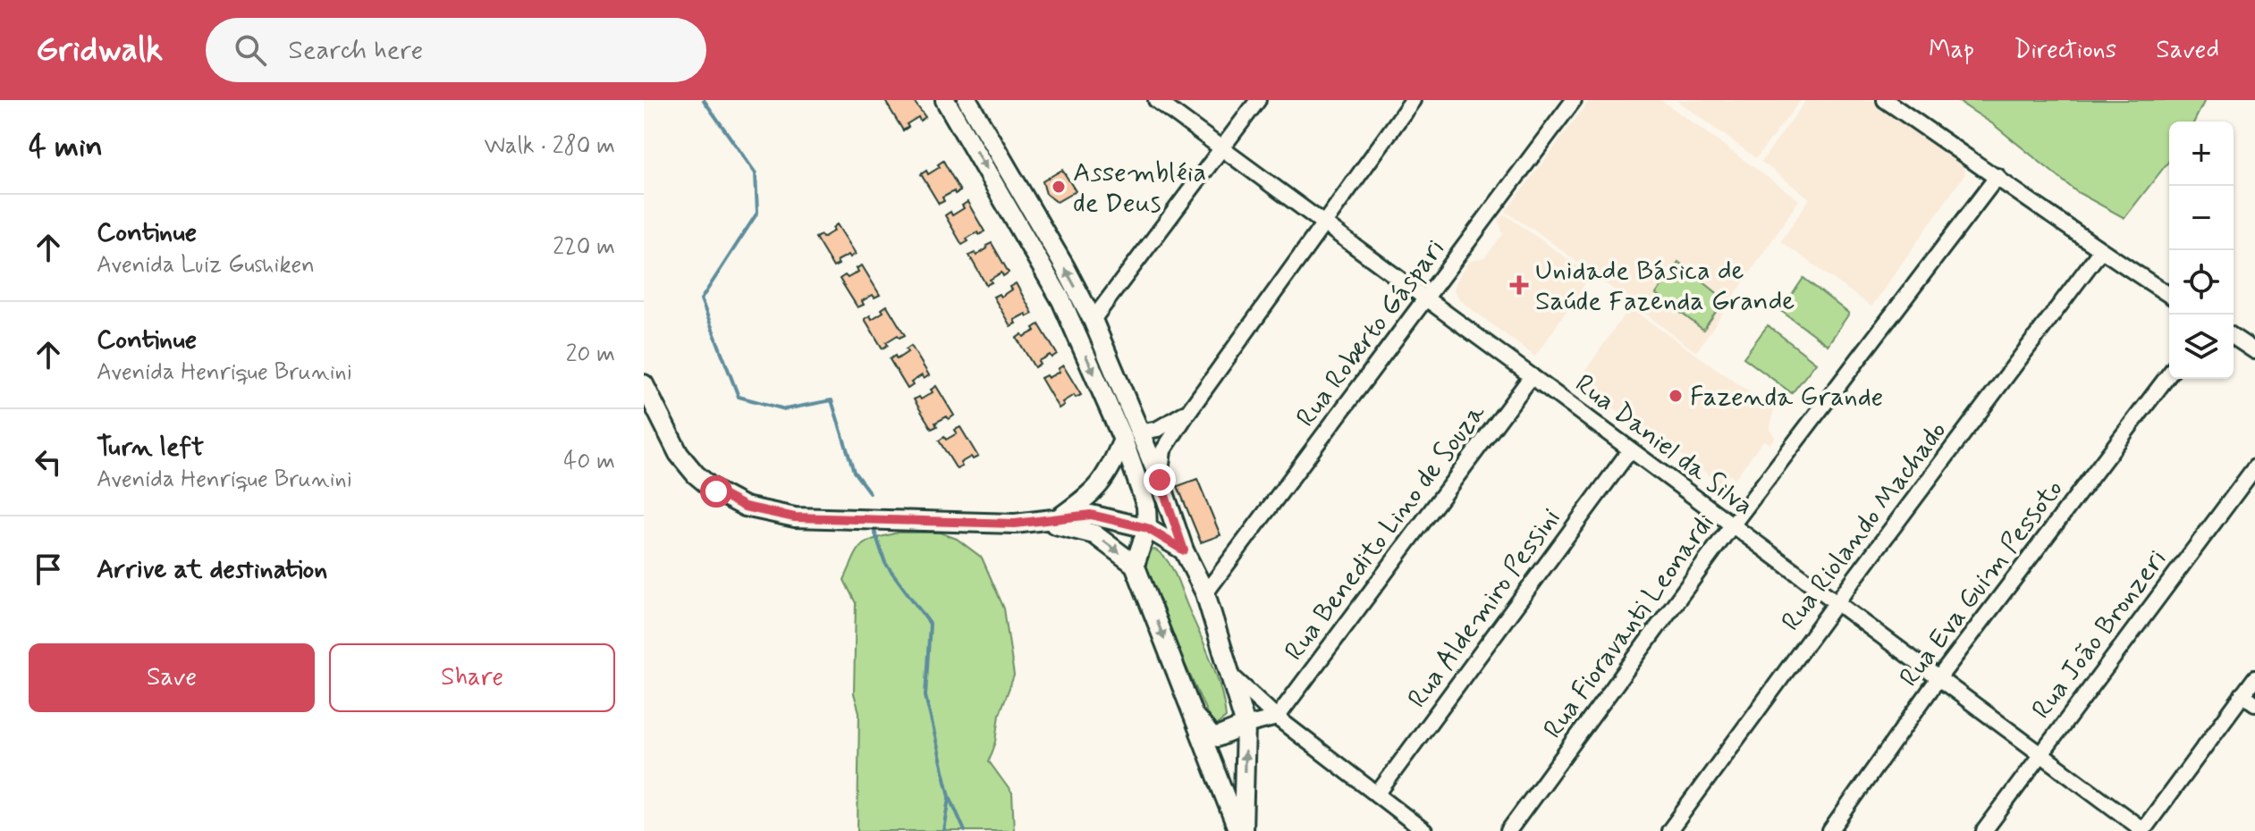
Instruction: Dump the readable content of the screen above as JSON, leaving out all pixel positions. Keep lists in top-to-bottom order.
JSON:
{
  "streets": {
    "street": [
      "Rua Roberto Gáspari",
      "Rua Daniel da Silva",
      "Rua Riolando Machado",
      "Rua Benedito Lino de Souza",
      "Rua Eva Guim Pessoto",
      "Rua Aldemiro Pessini",
      "Rua Fioravanti Leonardi",
      "Rua João Bronzeri"
    ]
  },
  "crossings": [
    ["Rua Roberto Gáspari", "Rua Daniel da Silva"],
    ["Rua Daniel da Silva", "Rua Riolando Machado"],
    ["Rua Daniel da Silva", "Rua Benedito Lino de Souza"],
    ["Rua Daniel da Silva", "Rua Eva Guim Pessoto"],
    ["Rua Daniel da Silva", "Rua Aldemiro Pessini"],
    ["Rua Daniel da Silva", "Rua Fioravanti Leonardi"],
    ["Rua Daniel da Silva", "Rua João Bronzeri"]
  ],
  "places": {
    "other": ["Assembléia de Deus", "Fazenda Grande"],
    "health": ["Unidade Básica de Saúde Fazenda Grande"]
  },
  "page": {
    "header": "Gridwalk",
    "search": "Search here",
    "nav": ["Map", "Directions", "Saved"],
    "heading": ["4 min", "Walk · 280 m"],
    "map_buttons": ["+", "−"],
    "list": [
      ["Continue", "Avenida Luiz Gushiken", "220 m"],
      ["Continue", "Avenida Henrique Brunini", "20 m"],
      ["Turn left", "Avenida Henrique Brunini", "40 m"],
      "Arrive at destination"
    ],
    "buttons": ["Save", "Share"]
  }
}
